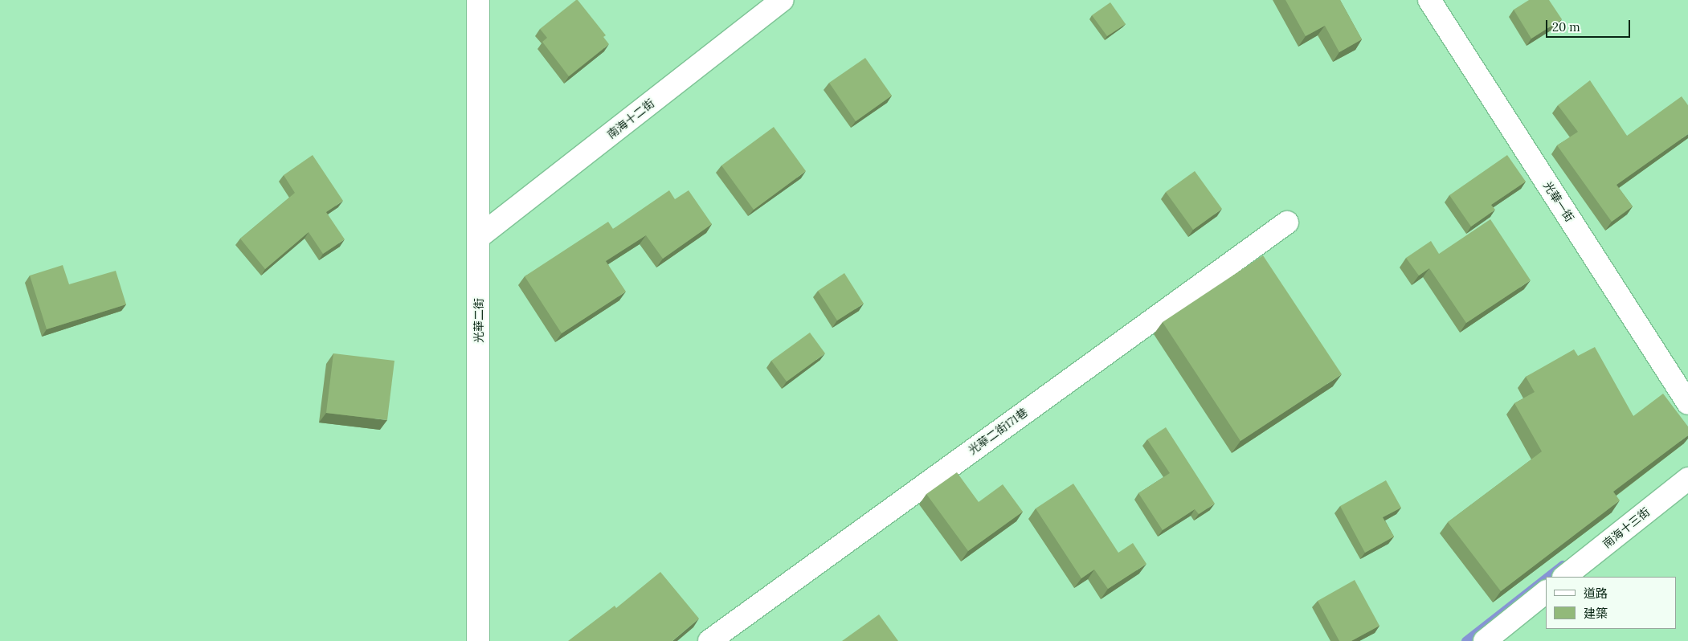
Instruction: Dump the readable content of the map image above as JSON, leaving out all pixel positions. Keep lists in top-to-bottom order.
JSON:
{
  "streets": {
    "street": [
      "南海十二街",
      "光華一街",
      "光華二街",
      "光華二街171巷",
      "南海十三街"
    ]
  },
  "crossings": [
    ["南海十二街", "光華二街"]
  ],
  "legend": ["道路", "建築"],
  "scale_bar": "20 m"
}
